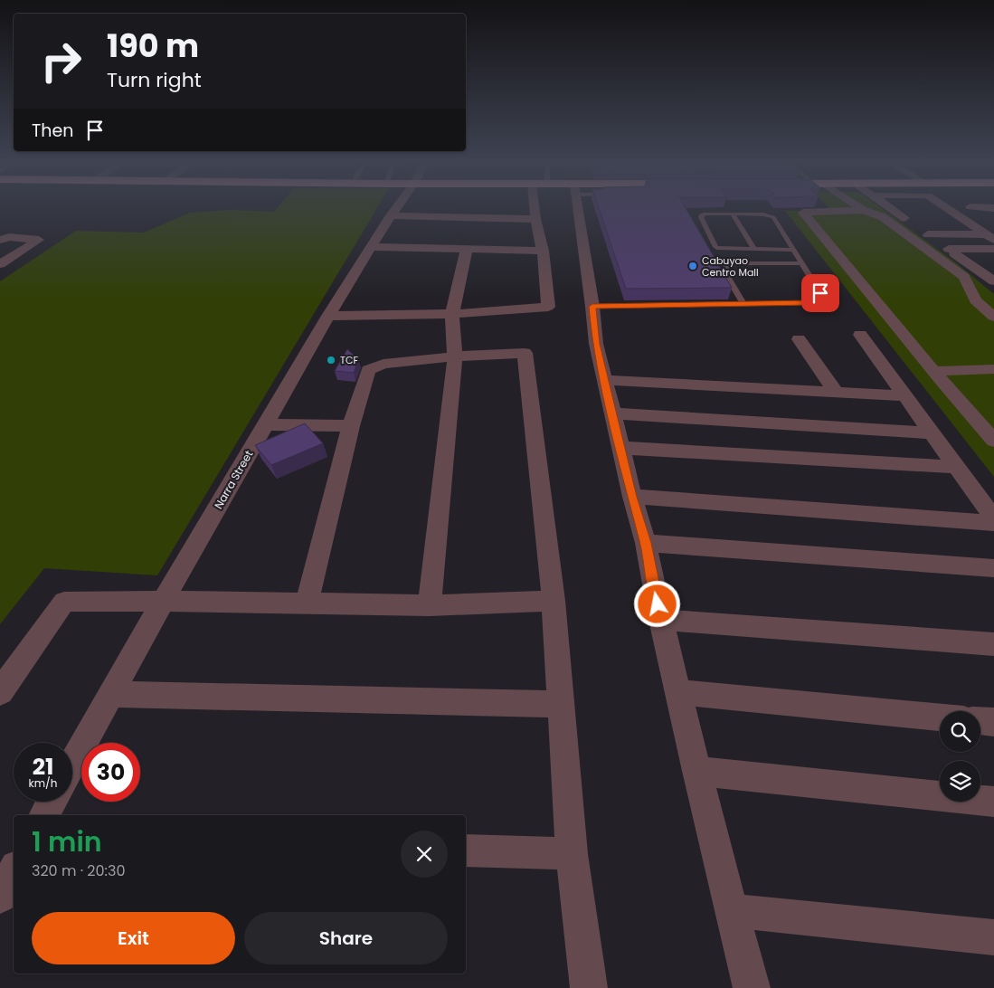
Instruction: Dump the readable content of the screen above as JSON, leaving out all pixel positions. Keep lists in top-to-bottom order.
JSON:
{
  "streets": {
    "street": ["Narra Street"]
  },
  "places": ["Cabuyao Centro Mall", "TCF"],
  "page": {
    "turn": ["190 m", "Turn right"],
    "then": "Then",
    "speed": "21 km/h",
    "limit": "30",
    "heading": ["1 min", "320 m · 20:30"],
    "buttons": ["Exit", "Share"]
  }
}
